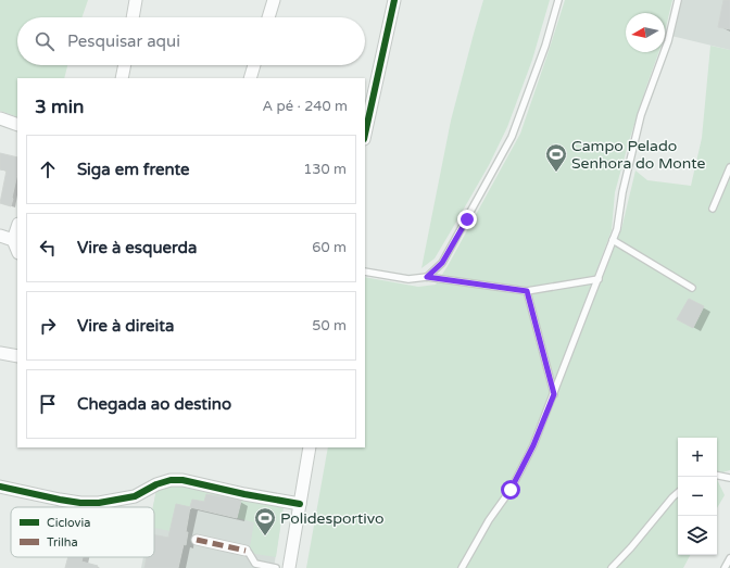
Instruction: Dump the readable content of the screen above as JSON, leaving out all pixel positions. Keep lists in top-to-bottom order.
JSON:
{
  "places": {
    "sports": ["Campo Pelado Senhora do Monte", "Polidesportivo"]
  },
  "legend": ["Ciclovia", "Trilha"],
  "north": "left",
  "page": {
    "search": "Pesquisar aqui",
    "heading": ["3 min", "A pé · 240 m"],
    "list": [
      ["Siga em frente", "130 m"],
      ["Vire à esquerda", "60 m"],
      ["Vire à direita", "50 m"],
      "Chegada ao destino"
    ],
    "map_buttons": ["+", "−"]
  }
}
